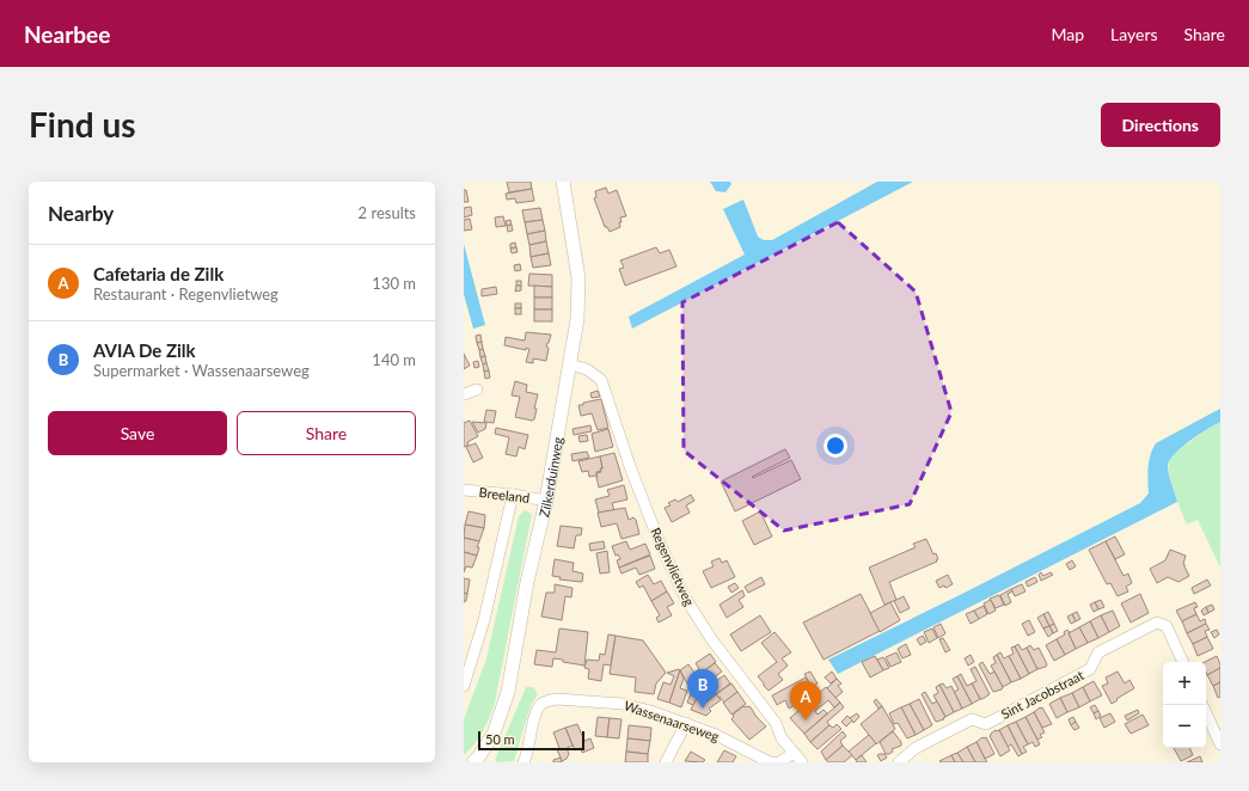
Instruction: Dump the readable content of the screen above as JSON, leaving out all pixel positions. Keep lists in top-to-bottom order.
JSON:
{
  "streets": {
    "street": [
      "Zilkerduinweg",
      "Breeland",
      "Regenvlietweg",
      "Sint Jacobstraat",
      "Wassenaarseweg"
    ]
  },
  "crossings": [
    ["Zilkerduinweg", "Breeland"],
    ["Zilkerduinweg", "Regenvlietweg"]
  ],
  "scale_bar": "50 m",
  "page": {
    "header": "Nearbee",
    "nav": ["Map", "Layers", "Share"],
    "buttons": [
      "Directions",
      ["Save", "Share"]
    ],
    "title": "Find us",
    "heading": ["Nearby", "2 results"],
    "list": [
      {
        "mark": "A",
        "name": "Cafetaria de Zilk",
        "note": "Restaurant · Regenvlietweg",
        "value": "130 m"
      },
      {
        "mark": "B",
        "name": "AVIA De Zilk",
        "note": "Supermarket · Wassenaarseweg",
        "value": "140 m"
      }
    ],
    "map_buttons": ["+", "−"],
    "pins": ["B", "A"],
    "scale": "50 m"
  }
}
